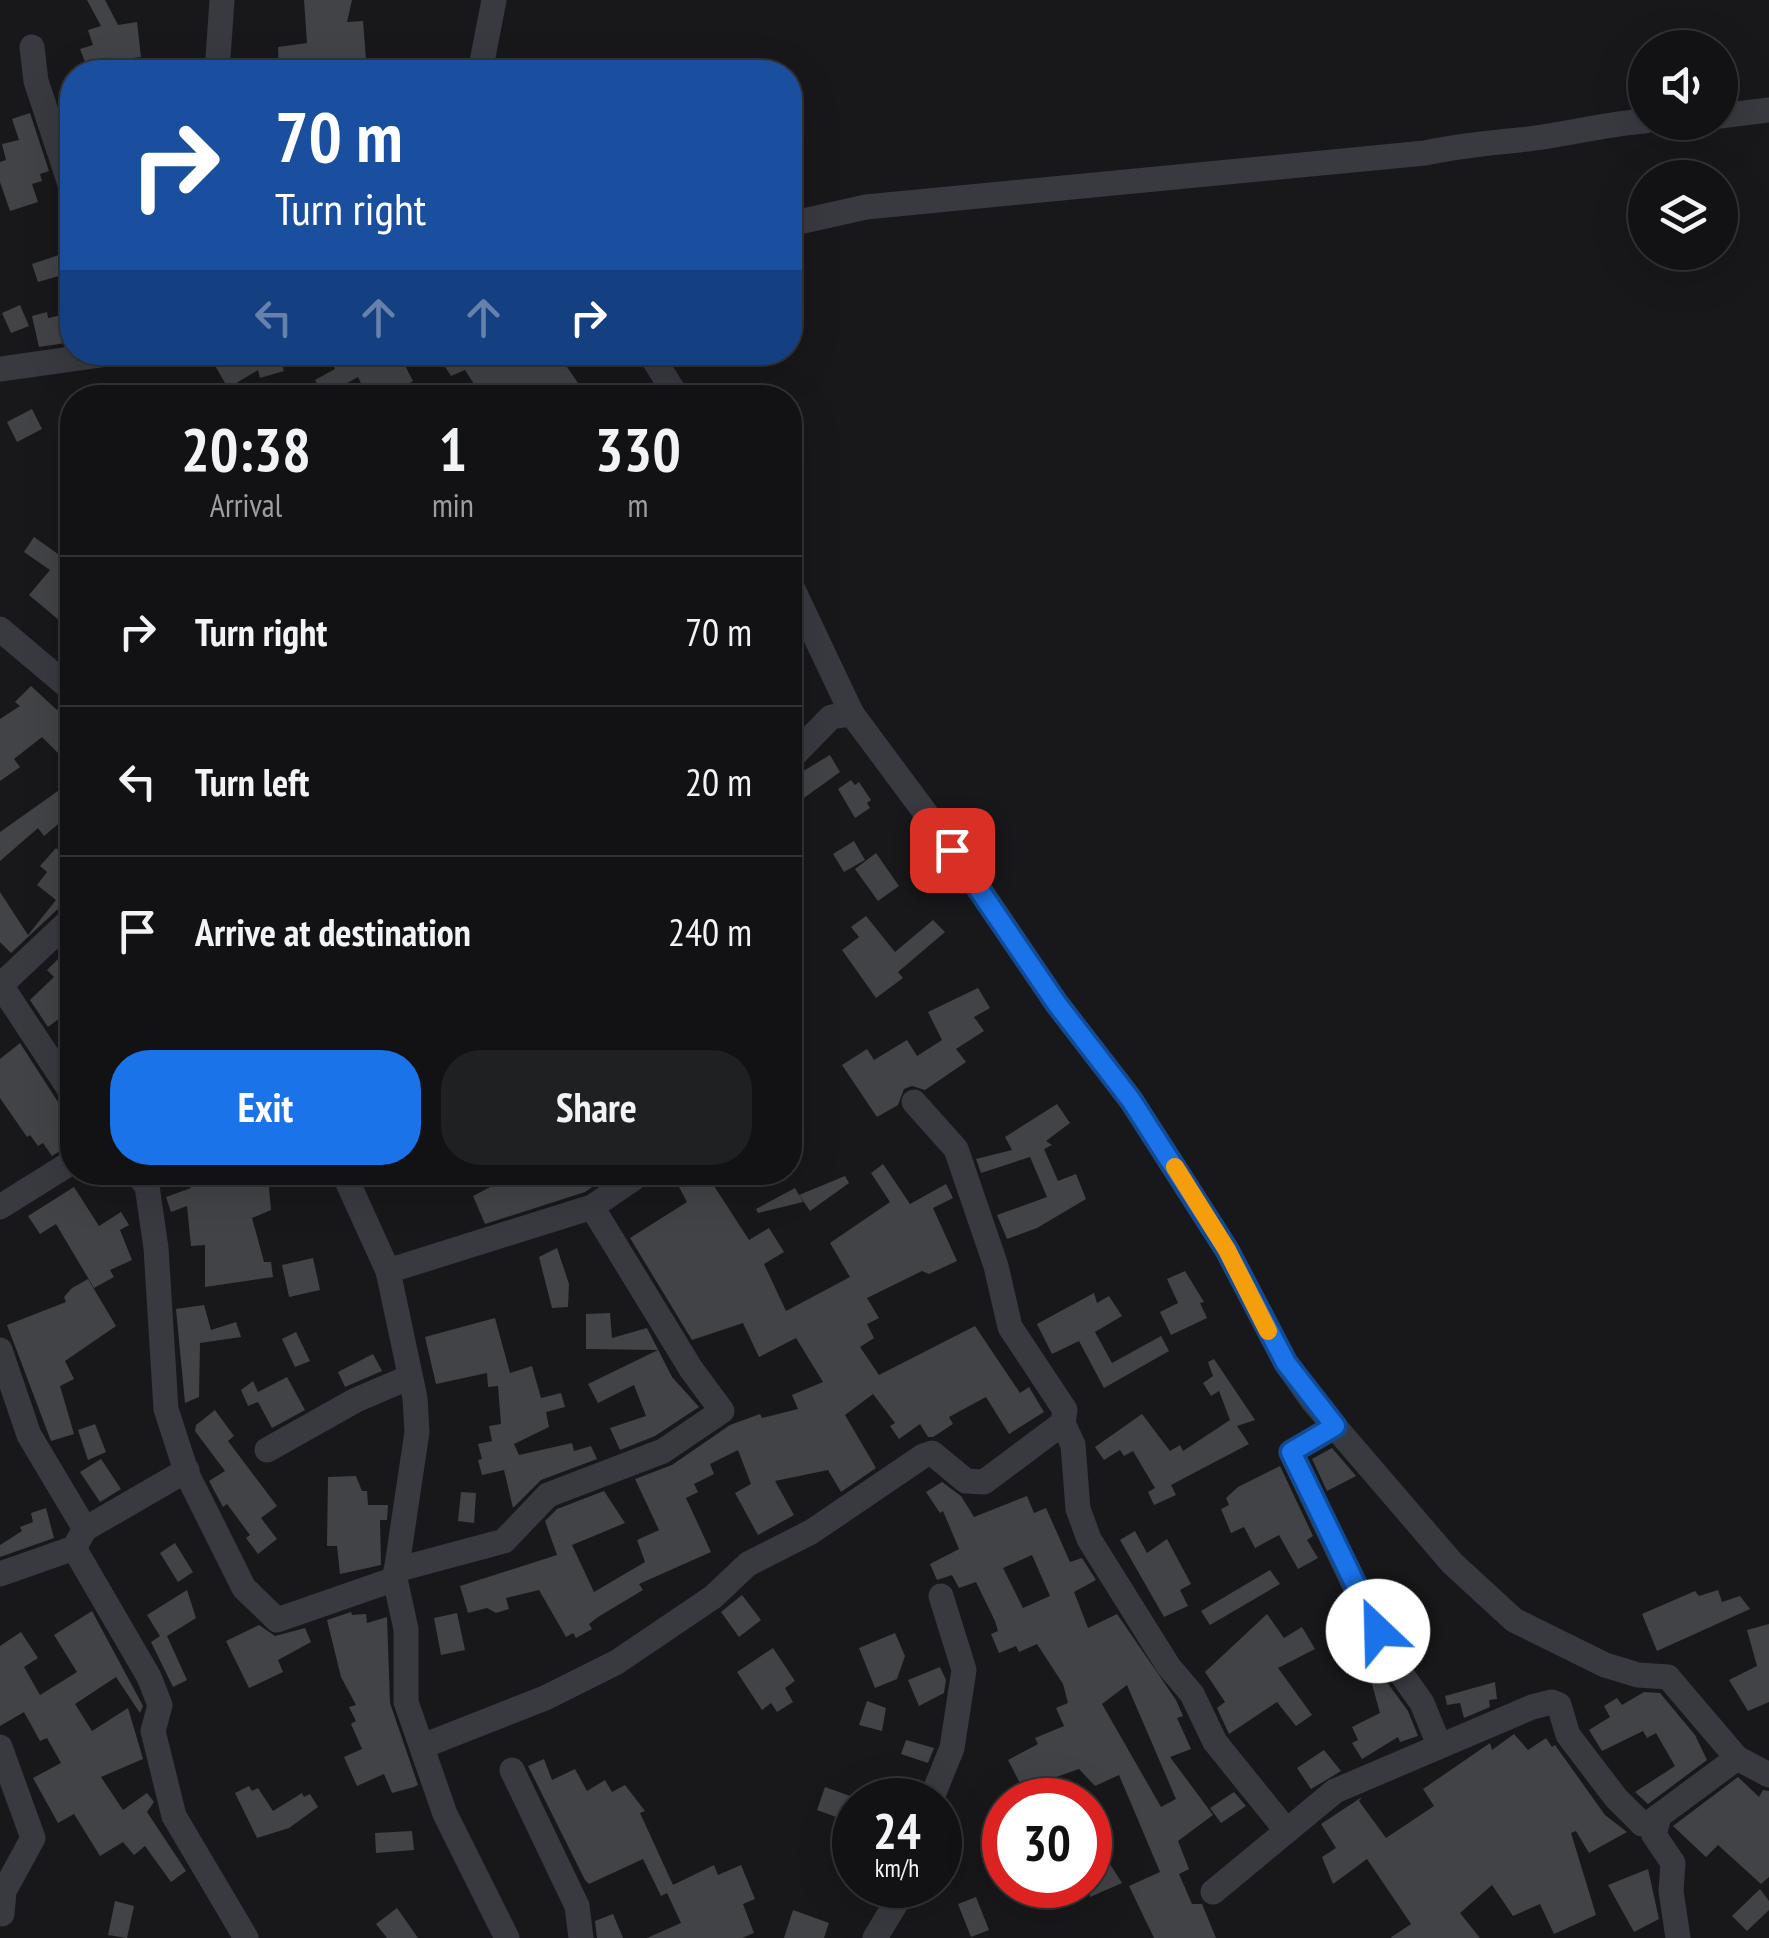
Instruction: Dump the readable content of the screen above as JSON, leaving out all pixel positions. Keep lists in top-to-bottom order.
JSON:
{
  "page": {
    "turn": ["70 m", "Turn right"],
    "eta": [
      "20:38",
      "Arrival",
      "1",
      "min",
      "330",
      "m"
    ],
    "list": [
      {
        "name": "Turn right",
        "value": "70 m"
      },
      {
        "name": "Turn left",
        "value": "20 m"
      },
      {
        "name": "Arrive at destination",
        "value": "240 m"
      }
    ],
    "buttons": ["Exit", "Share"],
    "speed": "24 km/h",
    "limit": "30"
  }
}
